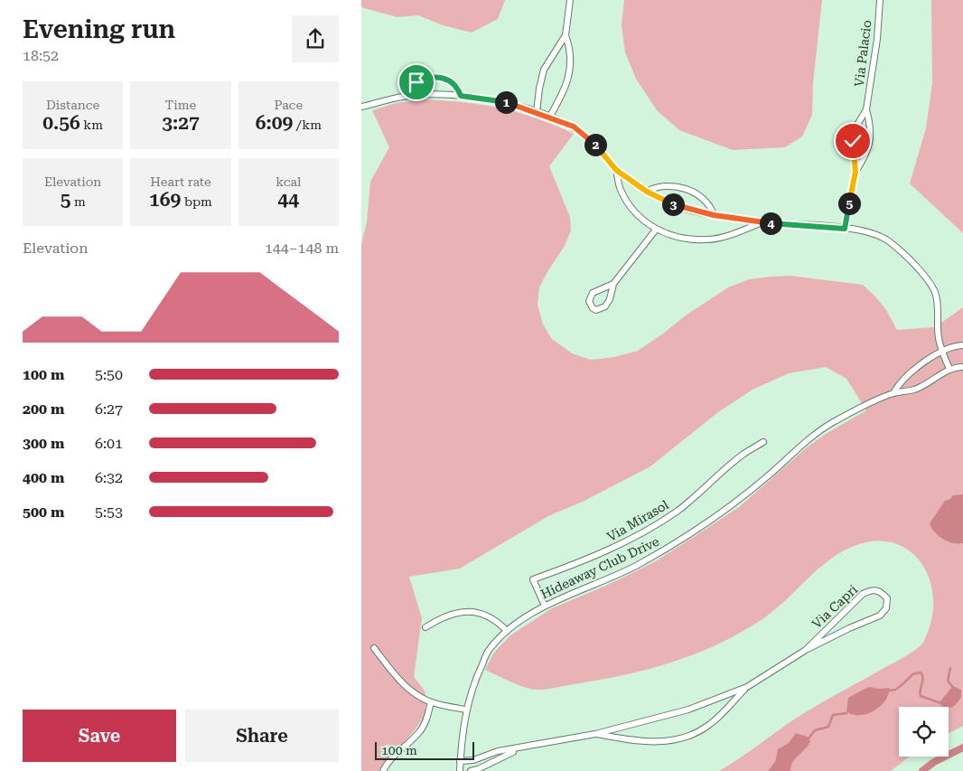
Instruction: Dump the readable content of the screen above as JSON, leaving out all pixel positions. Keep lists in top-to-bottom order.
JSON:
{
  "streets": {
    "street": [
      "Via Palacio",
      "Via Mirasol",
      "Hideaway Club Drive",
      "Via Capri"
    ]
  },
  "crossings": [
    ["Via Mirasol", "Hideaway Club Drive"],
    ["Hideaway Club Drive", "Via Capri"]
  ],
  "scale_bar": "100 m",
  "page": {
    "heading": ["Evening run", "18:52"],
    "stats": [
      ["Distance", "0.56 km"],
      ["Time", "3:27"],
      ["Pace", "6:09 /km"],
      ["Elevation", "5 m"],
      ["Heart rate", "169 bpm"],
      ["kcal", "44"]
    ],
    "pins": [
      "1",
      "2",
      "5",
      "3",
      "4"
    ],
    "chart": ["Elevation", "144–148 m"],
    "list": [
      {
        "name": "100 m",
        "note": "5:50"
      },
      {
        "name": "200 m",
        "note": "6:27"
      },
      {
        "name": "300 m",
        "note": "6:01"
      },
      {
        "name": "400 m",
        "note": "6:32"
      },
      {
        "name": "500 m",
        "note": "5:53"
      }
    ],
    "buttons": ["Save", "Share"],
    "scale": "100 m"
  }
}
